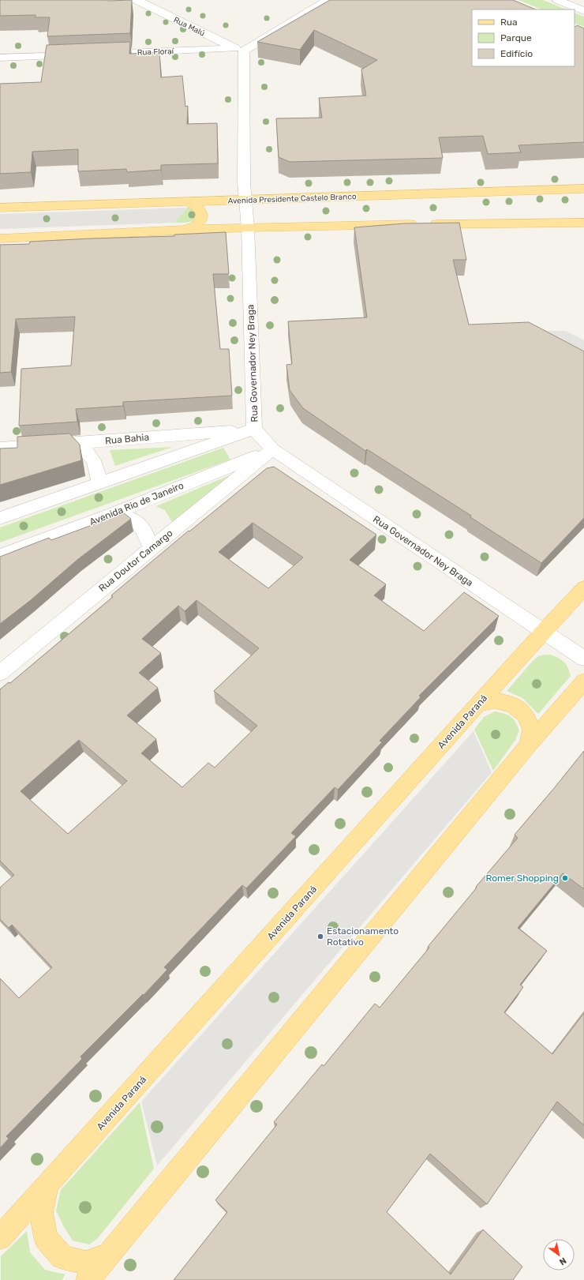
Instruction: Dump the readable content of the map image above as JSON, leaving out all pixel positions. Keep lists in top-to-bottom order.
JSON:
{
  "streets": {
    "main road": ["Avenida Presidente Castelo Branco", "Avenida Paraná"],
    "street": [
      "Rua Malú",
      "Rua Floraí",
      "Rua Governador Ney Braga",
      "Rua Bahia",
      "Avenida Rio de Janeiro",
      "Rua Doutor Camargo"
    ]
  },
  "crossings": [
    ["Rua Malú", "Rua Floraí"],
    ["Rua Malú", "Rua Governador Ney Braga"],
    ["Rua Floraí", "Rua Governador Ney Braga"],
    ["Avenida Presidente Castelo Branco", "Rua Governador Ney Braga"],
    ["Rua Governador Ney Braga", "Rua Bahia"],
    ["Rua Governador Ney Braga", "Avenida Rio de Janeiro"],
    ["Rua Governador Ney Braga", "Rua Doutor Camargo"],
    ["Rua Governador Ney Braga", "Avenida Paraná"],
    ["Avenida Rio de Janeiro", "Rua Doutor Camargo"]
  ],
  "places": ["Romer Shopping", "Estacionamento Rotativo"],
  "legend": ["Rua", "Parque", "Edifício"],
  "north": "bottom right"
}
